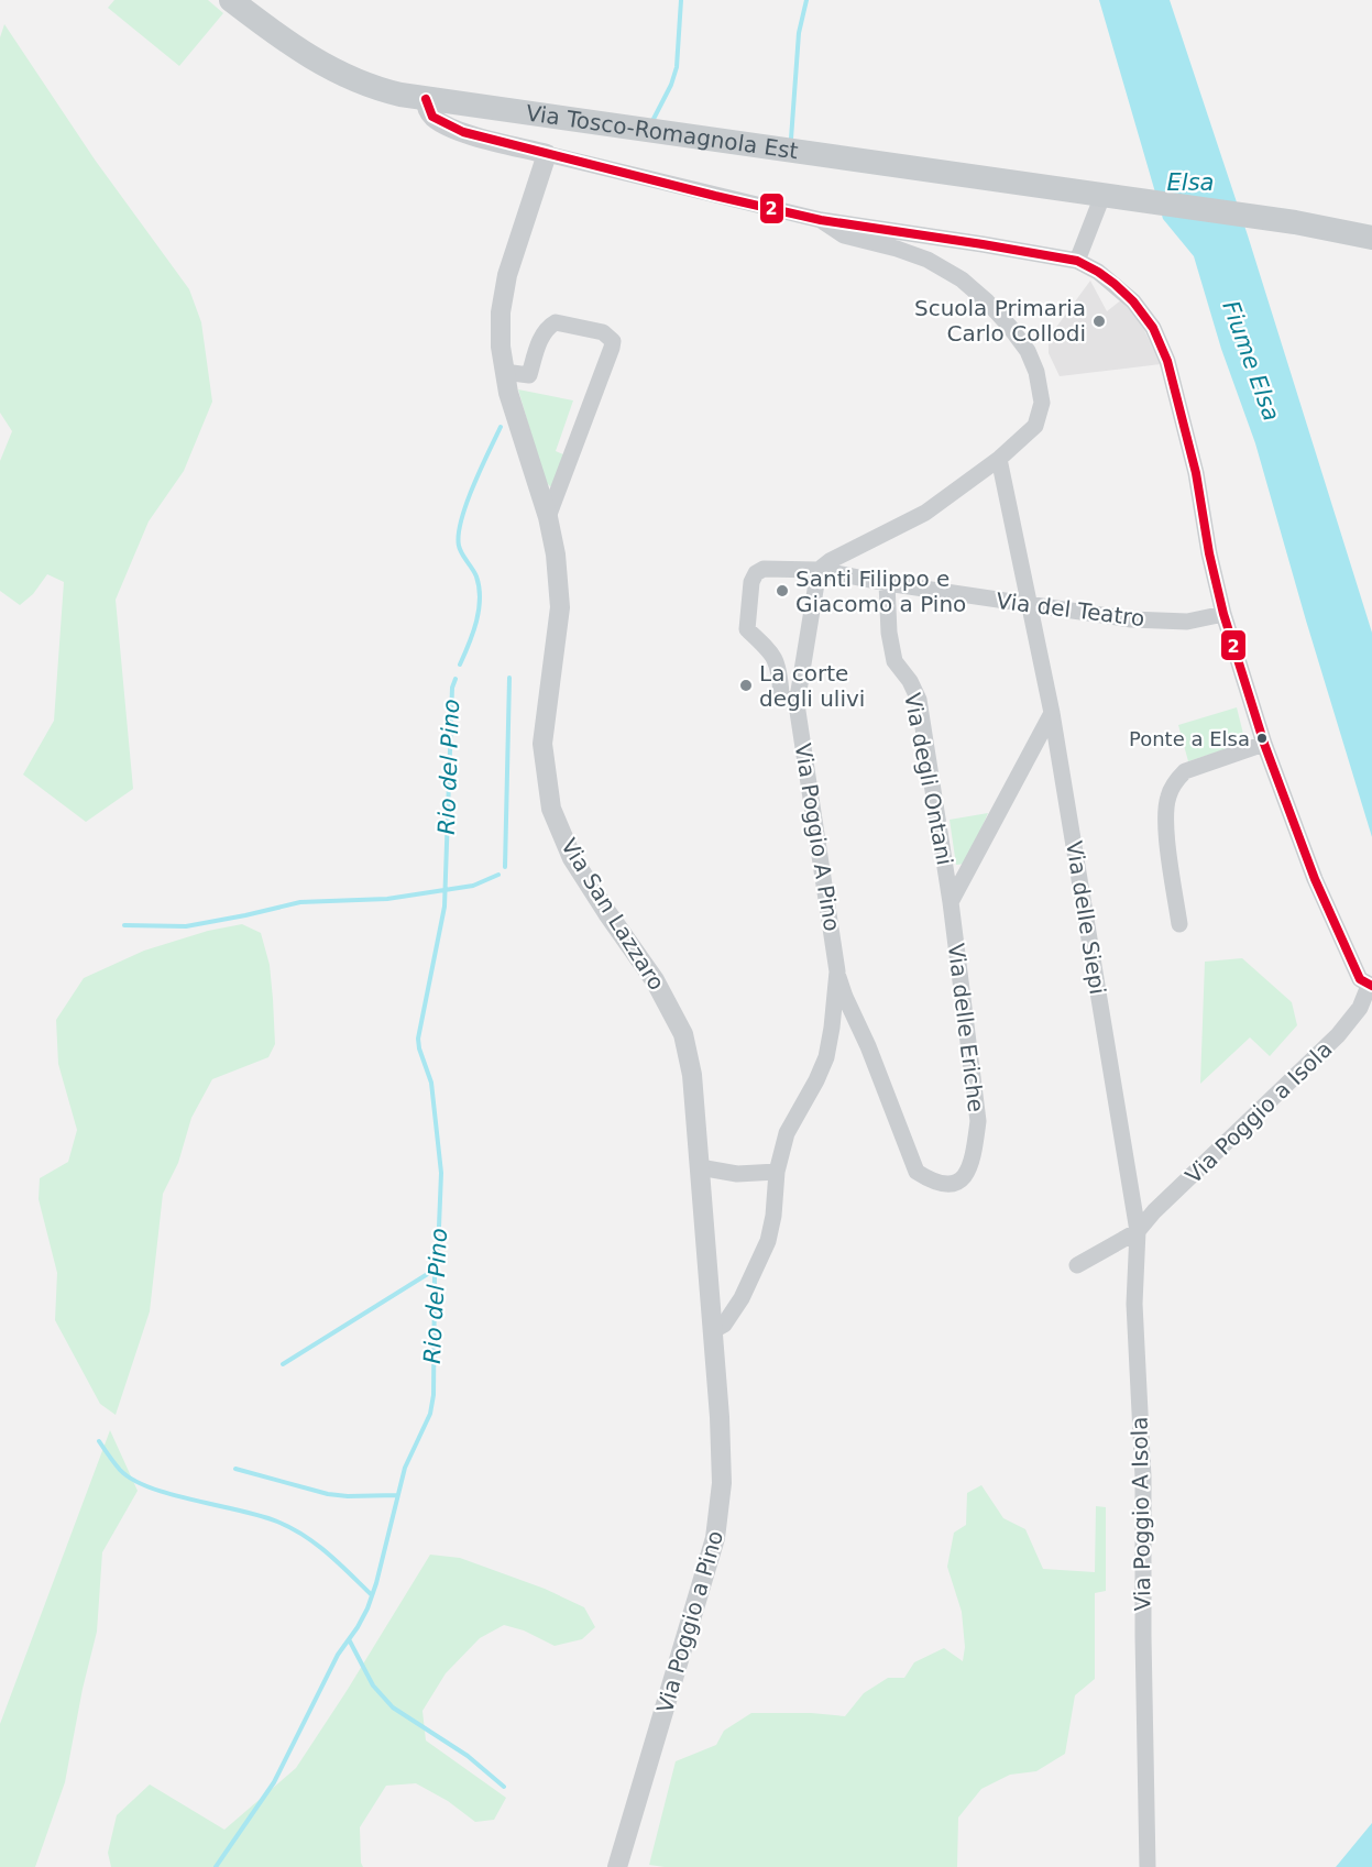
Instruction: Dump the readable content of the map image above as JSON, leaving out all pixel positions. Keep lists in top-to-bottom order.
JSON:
{
  "streets": {
    "main road": ["Via Tosco-Romagnola Est"],
    "street": [
      "Via del Teatro",
      "Via degli Ontani",
      "Via Poggio A Pino",
      "Via San Lazzaro",
      "Via delle Siepi",
      "Via delle Eriche",
      "Via Poggio a Isola",
      "Via Poggio A Isola",
      "Via Poggio a Pino"
    ]
  },
  "crossings": [
    ["Via del Teatro", "Via degli Ontani"],
    ["Via del Teatro", "Via Poggio A Pino"],
    ["Via del Teatro", "Via delle Siepi"],
    ["Via degli Ontani", "Via delle Eriche"],
    ["Via Poggio A Pino", "Via San Lazzaro"],
    ["Via Poggio A Pino", "Via delle Eriche"],
    ["Via Poggio A Pino", "Via Poggio a Pino"],
    ["Via San Lazzaro", "Via Poggio a Pino"],
    ["Via delle Siepi", "Via Poggio a Isola"],
    ["Via delle Siepi", "Via Poggio A Isola"],
    ["Via Poggio a Isola", "Via Poggio A Isola"]
  ],
  "water": ["Elsa", "Fiume Elsa", "Rio del Pino"],
  "places": [
    "Scuola Primaria Carlo Collodi",
    "Santi Filippo e Giacomo a Pino",
    "La corte degli ulivi",
    "Ponte a Elsa"
  ],
  "lines": ["transit line 2"]
}
